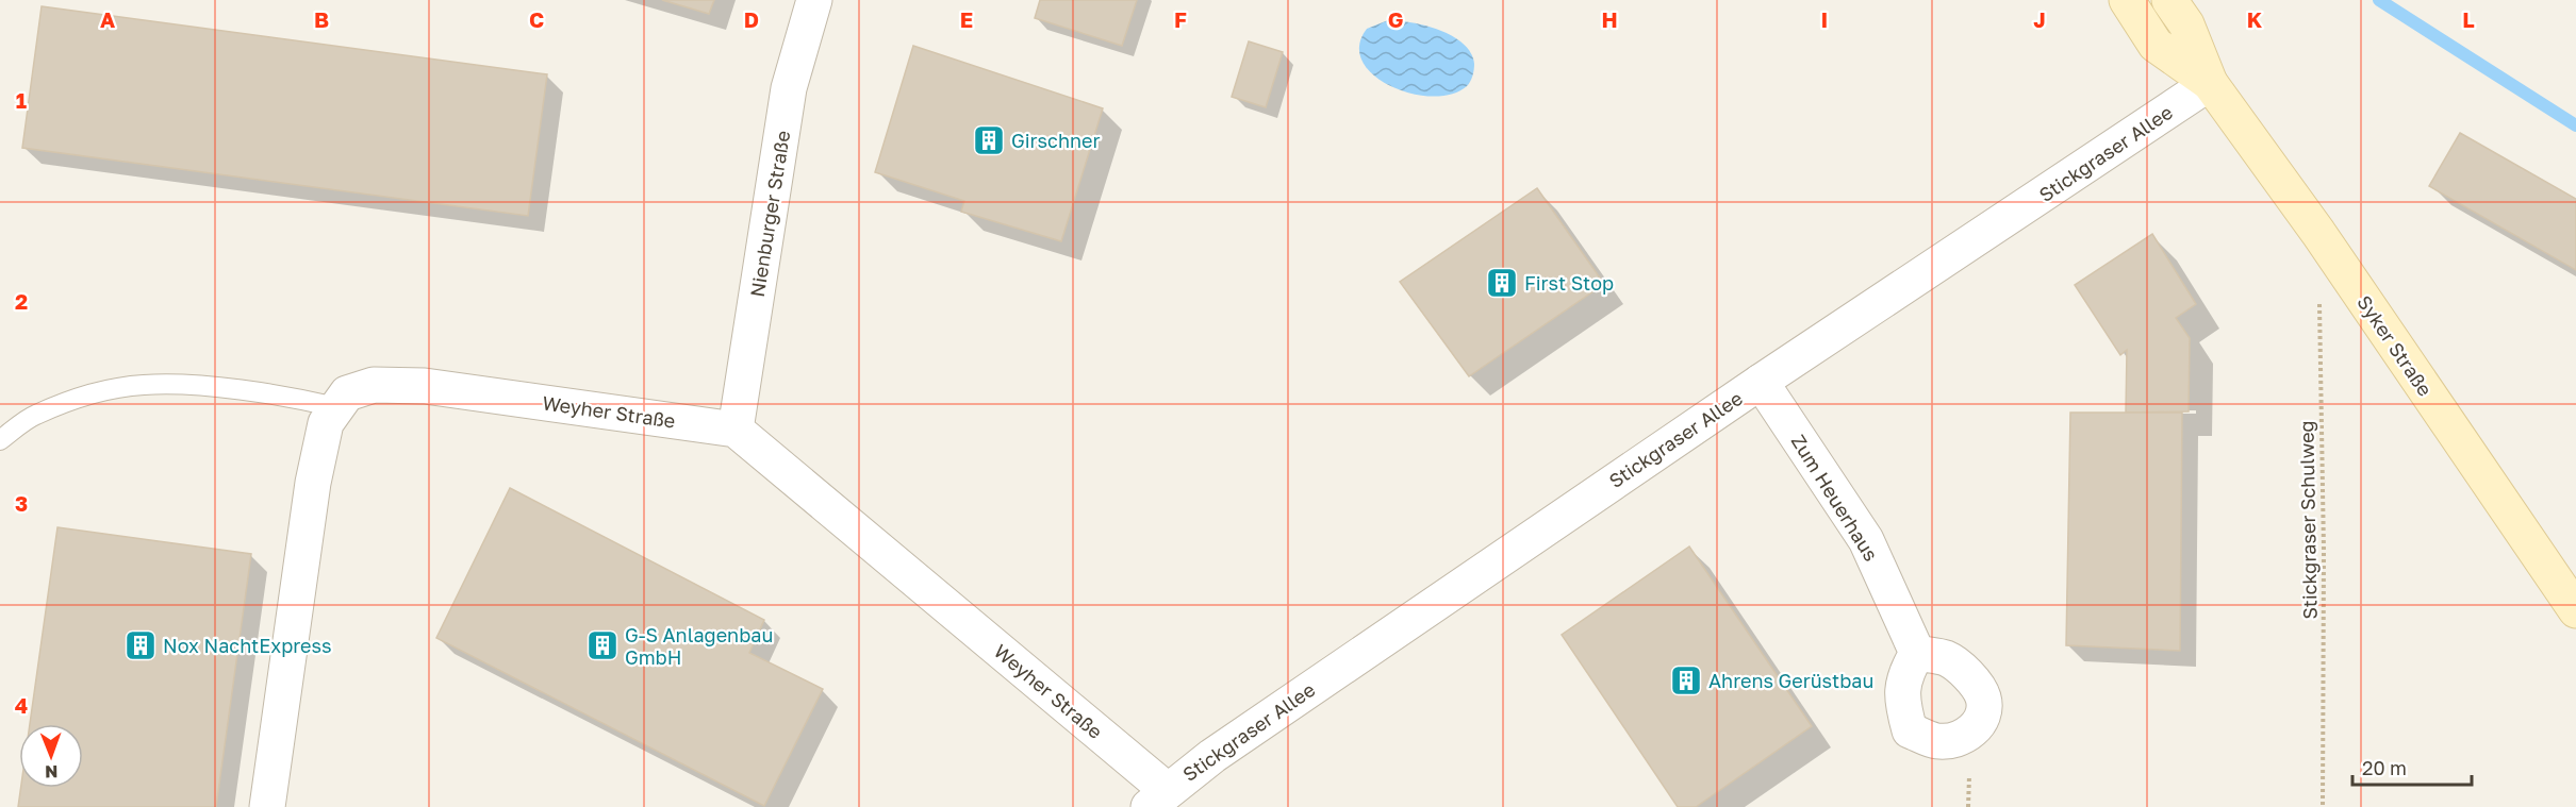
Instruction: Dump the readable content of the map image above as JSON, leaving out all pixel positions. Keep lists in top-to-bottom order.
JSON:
{
  "streets": {
    "main road": ["Syker Straße"],
    "street": [
      "Stickgraser Allee",
      "Nienburger Straße",
      "Weyher Straße",
      "Zum Heuerhaus"
    ],
    "path": ["Stickgraser Schulweg"]
  },
  "crossings": [
    ["Stickgraser Allee", "Syker Straße"],
    ["Stickgraser Allee", "Weyher Straße"],
    ["Stickgraser Allee", "Zum Heuerhaus"],
    ["Nienburger Straße", "Weyher Straße"]
  ],
  "places": {
    "building": [
      "Girschner",
      "First Stop",
      "Nox NachtExpress",
      "G-S Anlagenbau GmbH",
      "Ahrens Gerüstbau"
    ]
  },
  "scale_bar": "20 m",
  "north": "bottom",
  "grid": {
    "columns": [
      "A",
      "B",
      "C",
      "D",
      "E",
      "F",
      "G",
      "H",
      "I",
      "J",
      "K",
      "L"
    ],
    "rows": [
      "1",
      "2",
      "3",
      "4"
    ]
  }
}
